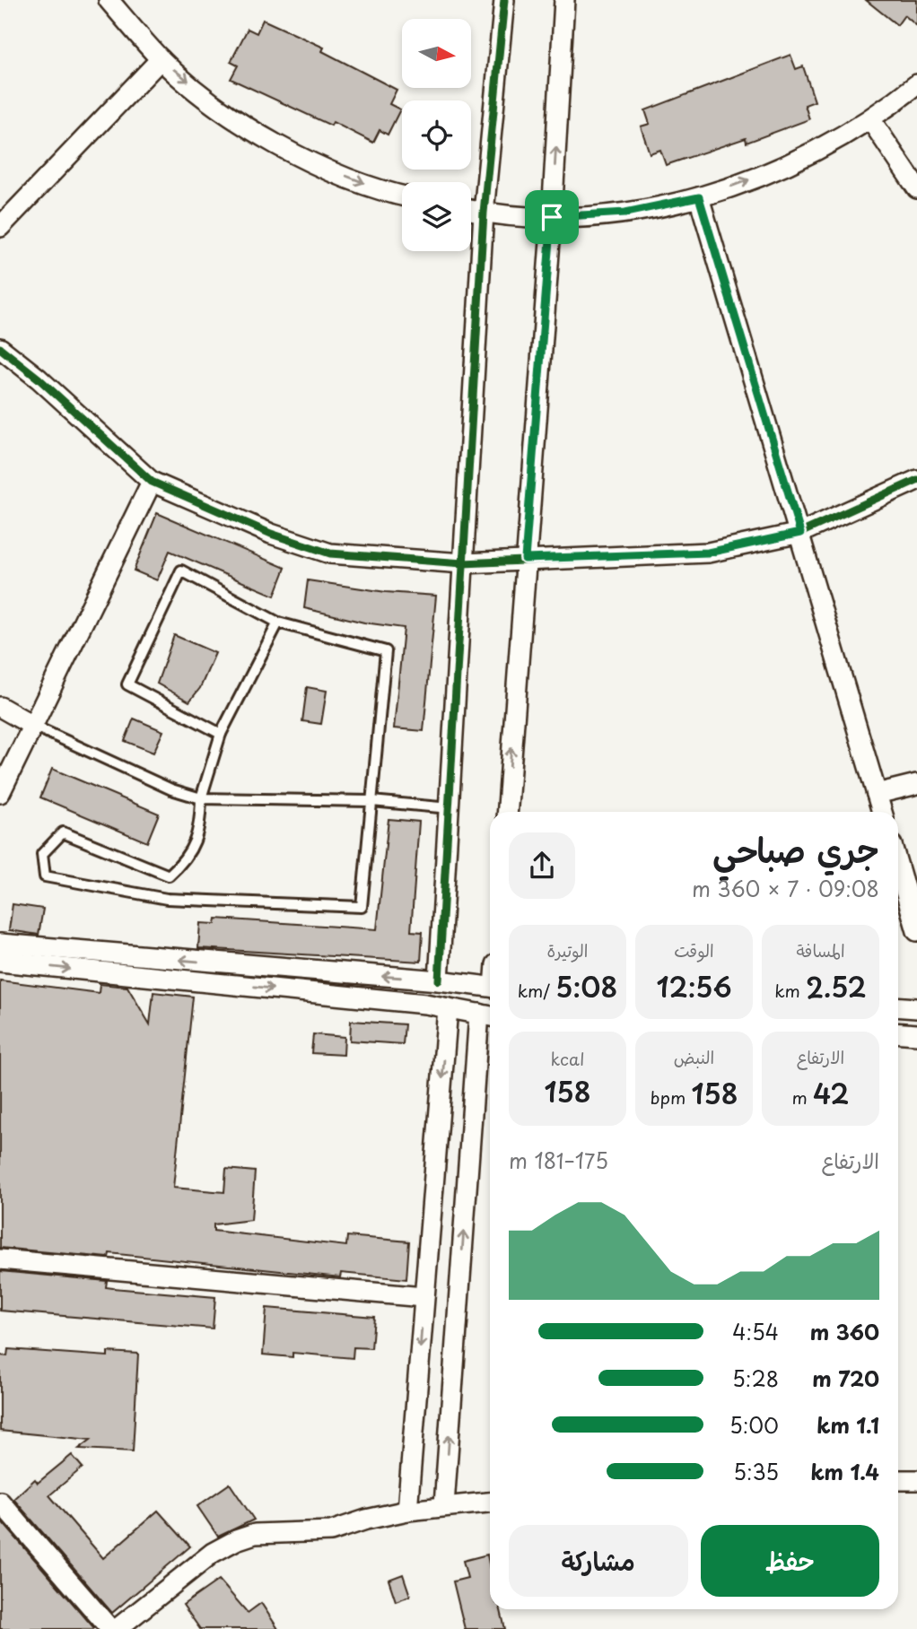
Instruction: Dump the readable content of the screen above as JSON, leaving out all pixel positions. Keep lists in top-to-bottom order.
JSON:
{
  "north": "right",
  "page": {
    "heading": ["جري صباحي", "09:08 · 7 × 360 m"],
    "stats": [
      ["المسافة", "2.52 km"],
      ["الوقت", "12:56"],
      ["الوتيرة", "5:08 /km"],
      ["الارتفاع", "42 m"],
      ["النبض", "158 bpm"],
      ["kcal", "158"]
    ],
    "chart": ["الارتفاع", "175–181 m"],
    "list": [
      {
        "name": "360 m",
        "note": "4:54"
      },
      {
        "name": "720 m",
        "note": "5:28"
      },
      {
        "name": "1.1 km",
        "note": "5:00"
      },
      {
        "name": "1.4 km",
        "note": "5:35"
      }
    ],
    "buttons": ["حفظ", "مشاركة"]
  }
}
